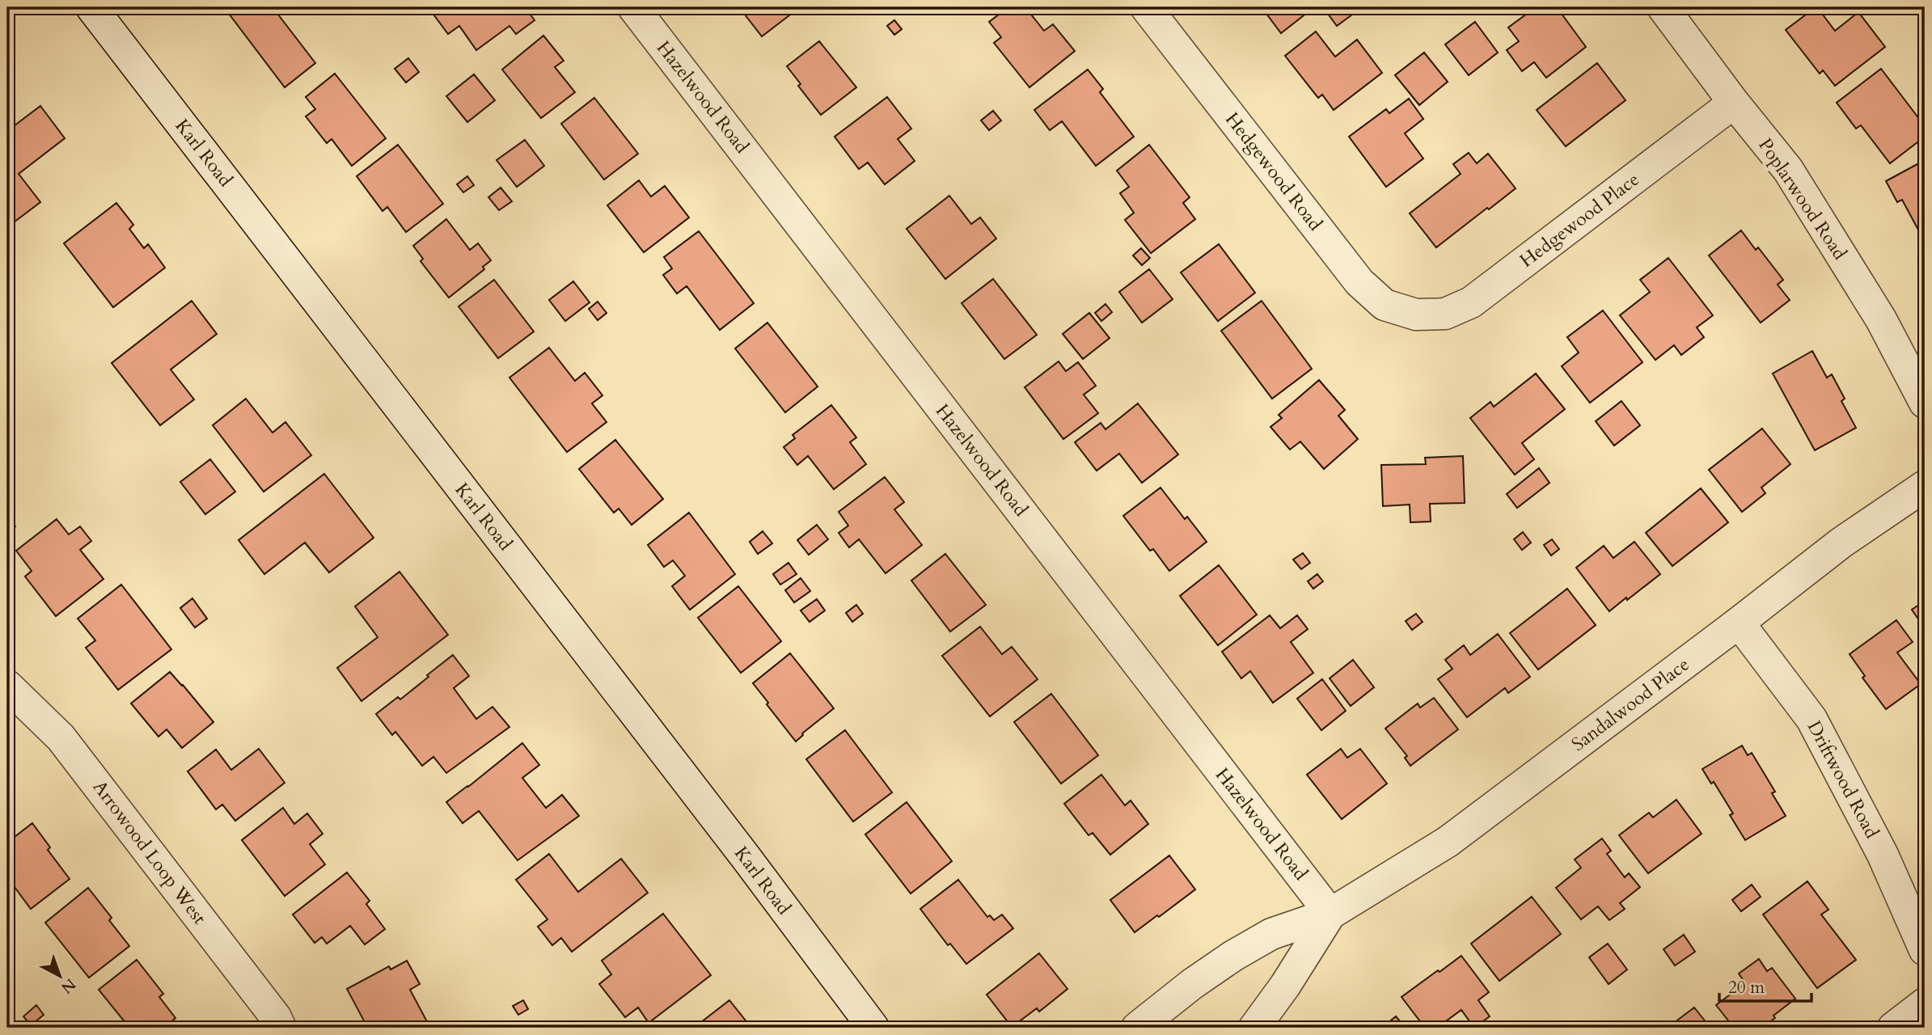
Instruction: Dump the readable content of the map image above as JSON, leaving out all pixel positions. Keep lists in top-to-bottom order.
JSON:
{
  "streets": {
    "street": [
      "Hazelwood Road",
      "Karl Road",
      "Hedgewood Road",
      "Poplarwood Road",
      "Hedgewood Place",
      "Sandalwood Place",
      "Driftwood Road",
      "Arrowood Loop West"
    ]
  },
  "crossings": [
    ["Hazelwood Road", "Sandalwood Place"],
    ["Hedgewood Road", "Hedgewood Place"],
    ["Poplarwood Road", "Hedgewood Place"],
    ["Sandalwood Place", "Driftwood Road"]
  ],
  "scale_bar": "20 m",
  "north": "bottom right"
}
